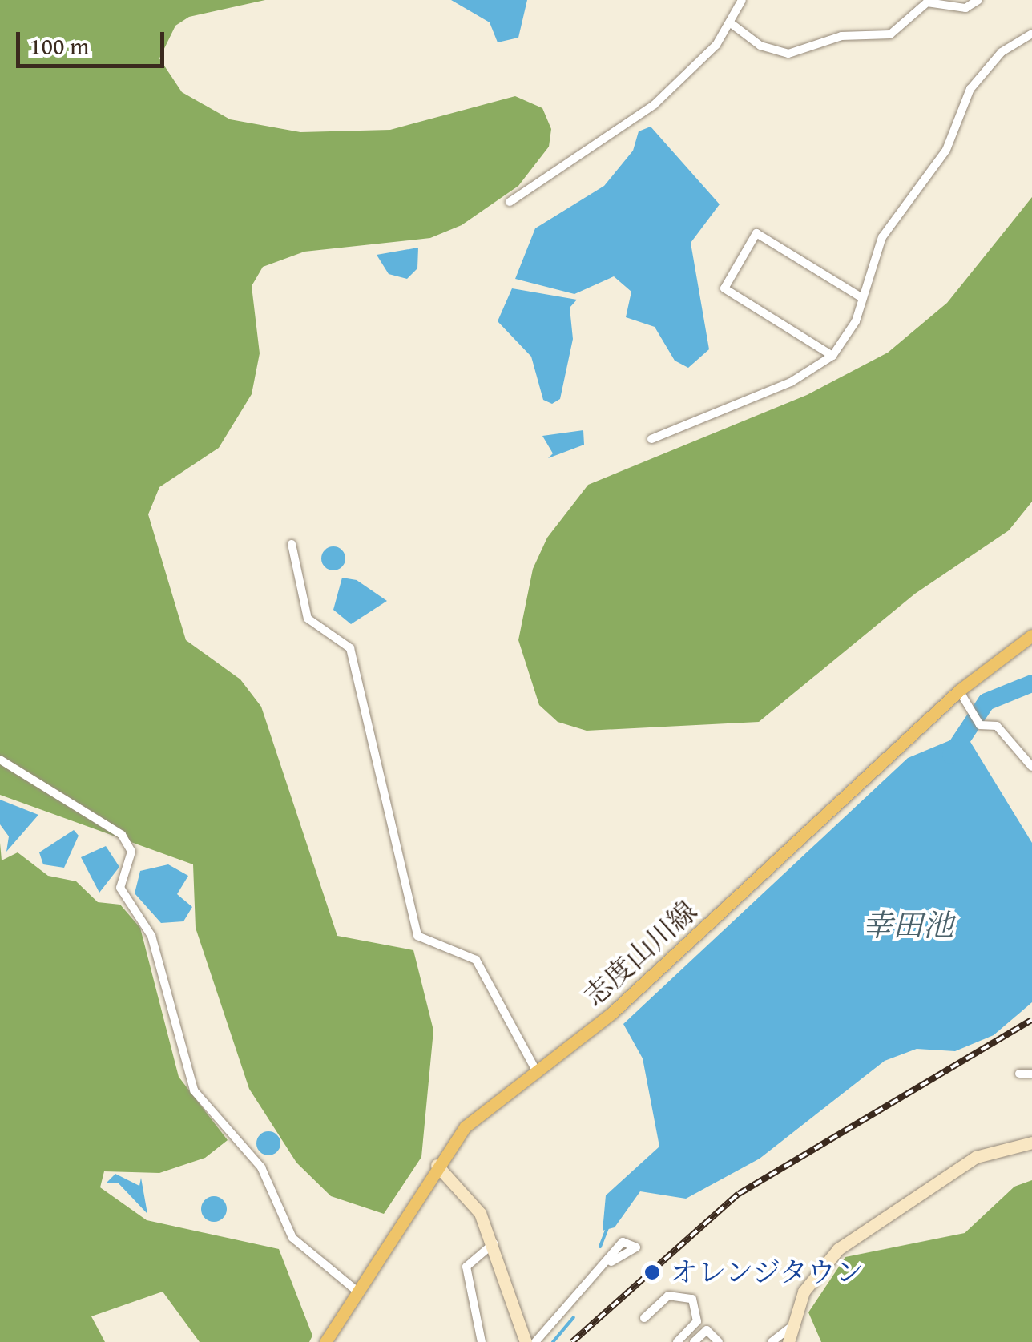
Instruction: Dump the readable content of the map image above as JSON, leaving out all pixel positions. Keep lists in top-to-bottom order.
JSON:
{
  "streets": {
    "main road": ["志度山川線"]
  },
  "water": ["幸田池"],
  "places": ["オレンジタウン"],
  "scale_bar": "100 m"
}
